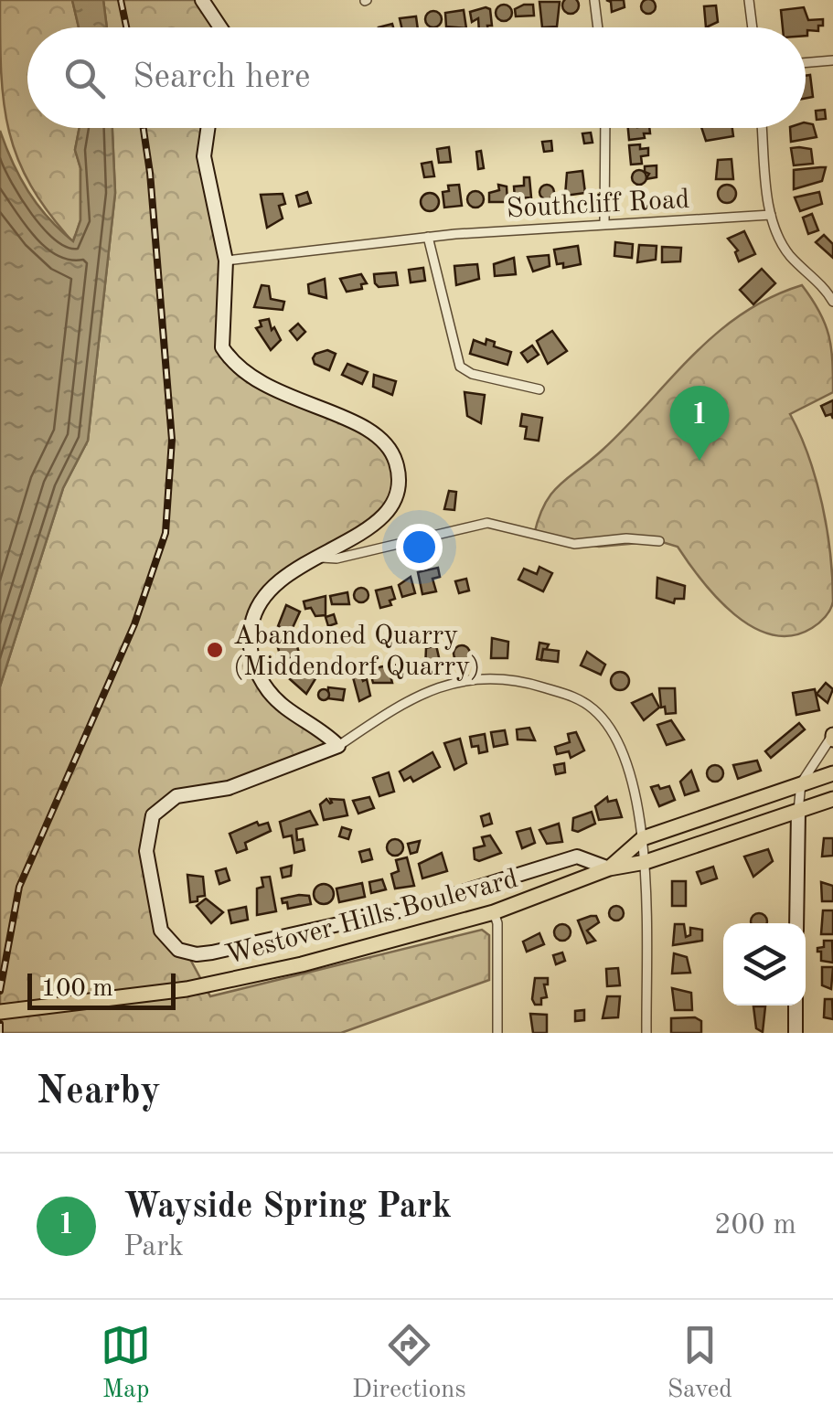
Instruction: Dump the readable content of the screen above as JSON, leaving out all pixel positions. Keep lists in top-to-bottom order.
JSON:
{
  "streets": {
    "main road": ["Westover Hills Boulevard"],
    "street": ["Southcliff Road"]
  },
  "places": ["Abandoned Quarry (Middendorf Quarry)"],
  "scale_bar": "100 m",
  "page": {
    "search": "Search here",
    "pins": "1",
    "scale": "100 m",
    "heading": "Nearby",
    "list": [
      {
        "mark": "1",
        "name": "Wayside Spring Park",
        "note": "Park",
        "value": "200 m"
      }
    ],
    "nav": ["Map", "Directions", "Saved"]
  }
}
